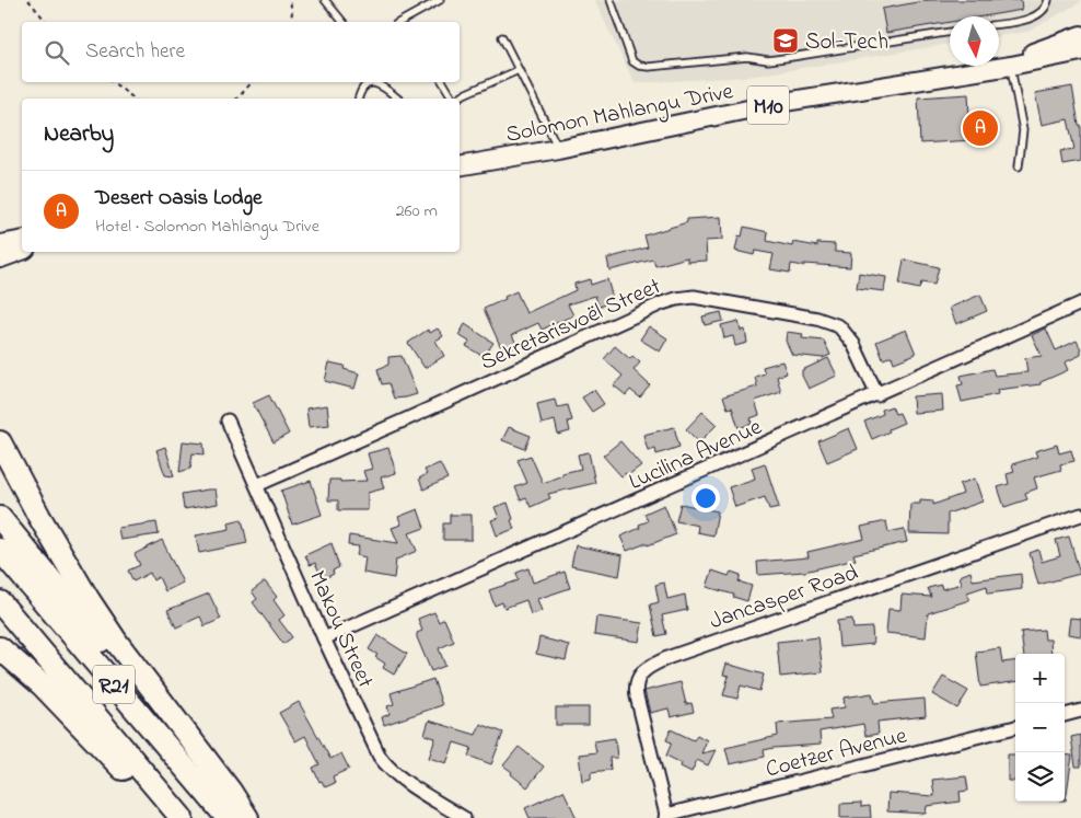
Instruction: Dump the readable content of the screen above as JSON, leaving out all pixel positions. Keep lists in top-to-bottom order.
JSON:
{
  "streets": {
    "highway": ["R21"],
    "main road": ["M10", "Solomon Mahlangu Drive"],
    "street": [
      "Sekretarisvoël Street",
      "Lucilina Avenue",
      "Jancasper Road",
      "Makou Street",
      "Coetzer Avenue"
    ]
  },
  "crossings": [
    ["Sekretarisvoël Street", "Lucilina Avenue"],
    ["Sekretarisvoël Street", "Makou Street"],
    ["Lucilina Avenue", "Makou Street"],
    ["Jancasper Road", "Coetzer Avenue"]
  ],
  "places": {
    "school or university": ["Sol-Tech"]
  },
  "north": "bottom",
  "page": {
    "search": "Search here",
    "heading": "Nearby",
    "pins": "A",
    "list": [
      {
        "mark": "A",
        "name": "Desert Oasis Lodge",
        "note": "Hotel · Solomon Mahlangu Drive",
        "value": "260 m"
      }
    ],
    "map_buttons": ["+", "−"]
  }
}
